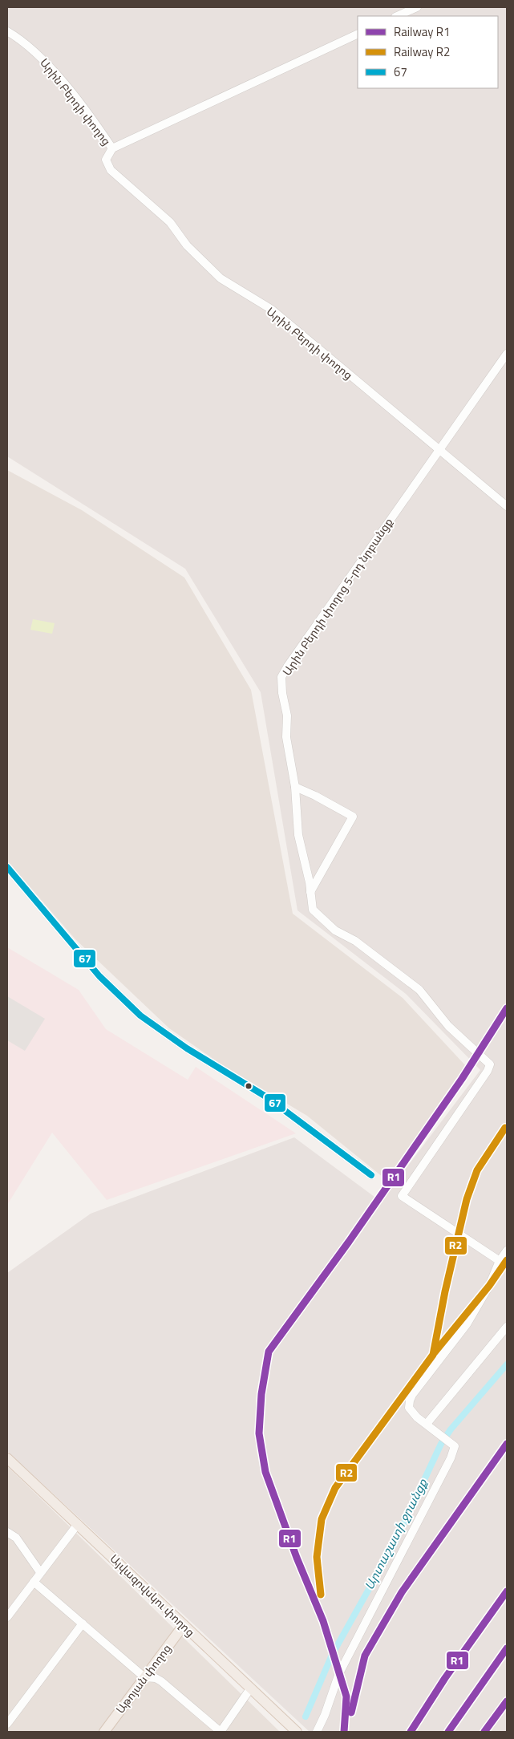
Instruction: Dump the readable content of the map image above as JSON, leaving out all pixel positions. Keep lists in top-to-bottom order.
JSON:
{
  "streets": {
    "main road": ["Այվազովսկու փողոց", "Աթոյան փողոց"],
    "street": ["Արին Բերդի փողոց", "Արին Բերդի փողոց 5-րդ նրբանցք"]
  },
  "crossings": [
    ["Արին Բերդի փողոց", "Արին Բերդի փողոց 5-րդ նրբանցք"],
    ["Այվազովսկու փողոց", "Աթոյան փողոց"]
  ],
  "water": ["Արտաշատի ջրանցք"],
  "lines": ["transit line 67", "rail line R1", "rail line R2"],
  "legend": ["Railway R1", "Railway R2", "67"]
}
